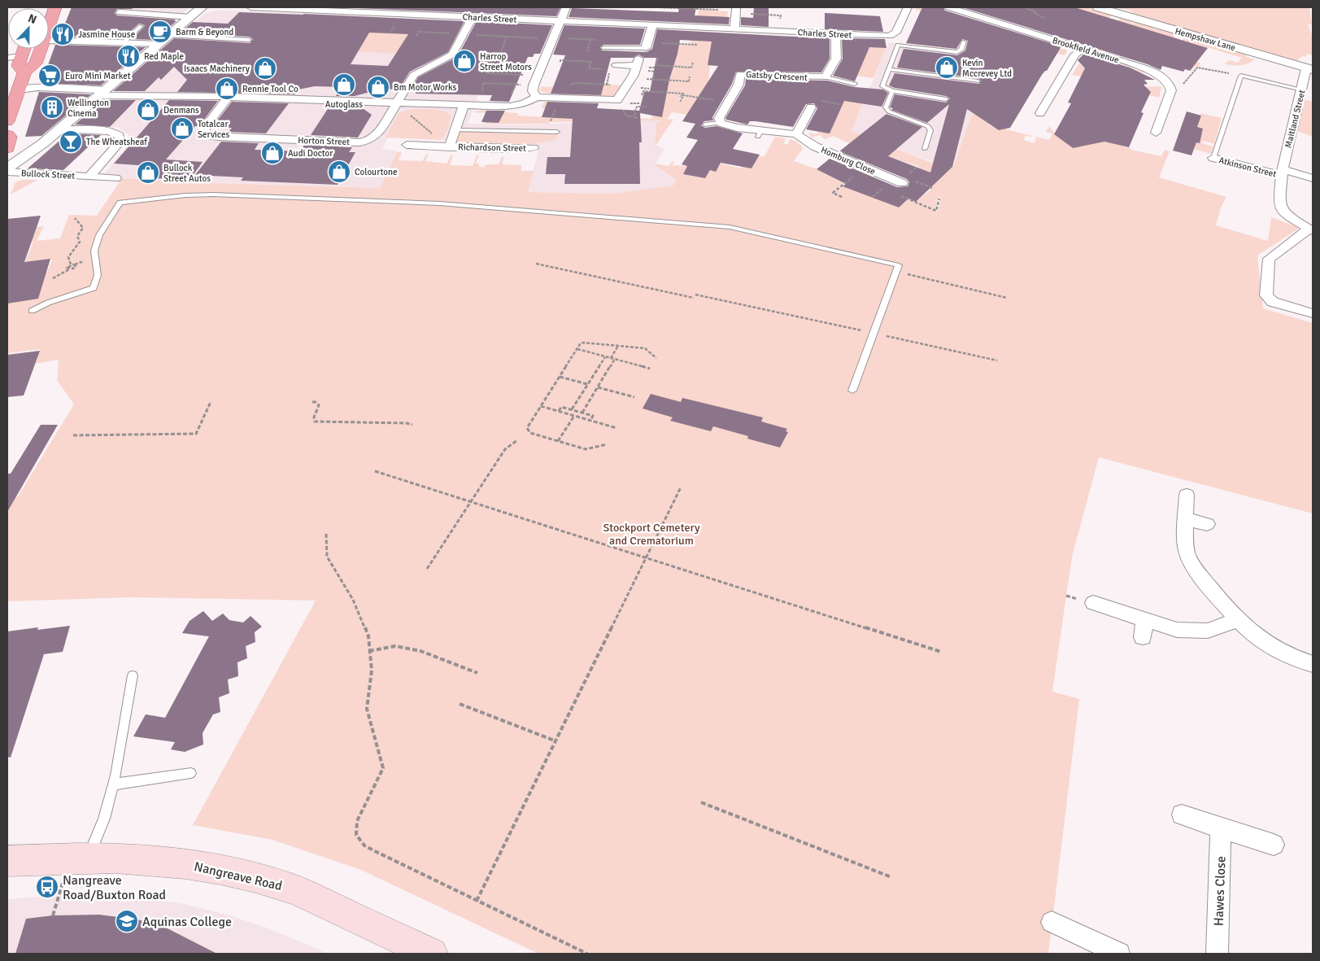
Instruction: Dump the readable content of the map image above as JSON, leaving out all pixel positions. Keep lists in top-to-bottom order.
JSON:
{
  "streets": {
    "main road": ["Nangreave Road"],
    "street": [
      "Charles Street",
      "Hempshaw Lane",
      "Brookfield Avenue",
      "Gatsby Crescent",
      "Maitland Street",
      "Horton Street",
      "Richardson Street",
      "Homburg Close",
      "Atkinson Street",
      "Bullock Street",
      "Hawes Close"
    ]
  },
  "crossings": [
    ["Hempshaw Lane", "Maitland Street"],
    ["Maitland Street", "Atkinson Street"]
  ],
  "parks": ["Stockport Cemetery and Crematorium"],
  "places": {
    "cafe": ["Barm & Beyond"],
    "restaurant": ["Jasmine House", "Red Maple"],
    "shop": [
      "Harrop Street Motors",
      "Kevin Mccrevey Ltd",
      "Isaacs Machinery",
      "Autoglass",
      "Bm Motor Works",
      "Rennie Tool Co",
      "Denmans",
      "Totalcar Services",
      "Audi Doctor",
      "Colourtone",
      "Bullock Street Autos"
    ],
    "supermarket": ["Euro Mini Market"],
    "building": ["Wellington Cinema"],
    "bar": ["The Wheatsheaf"],
    "bus stop": ["Nangreave Road/Buxton Road"],
    "school or university": ["Aquinas College"]
  },
  "north": "top"
}
